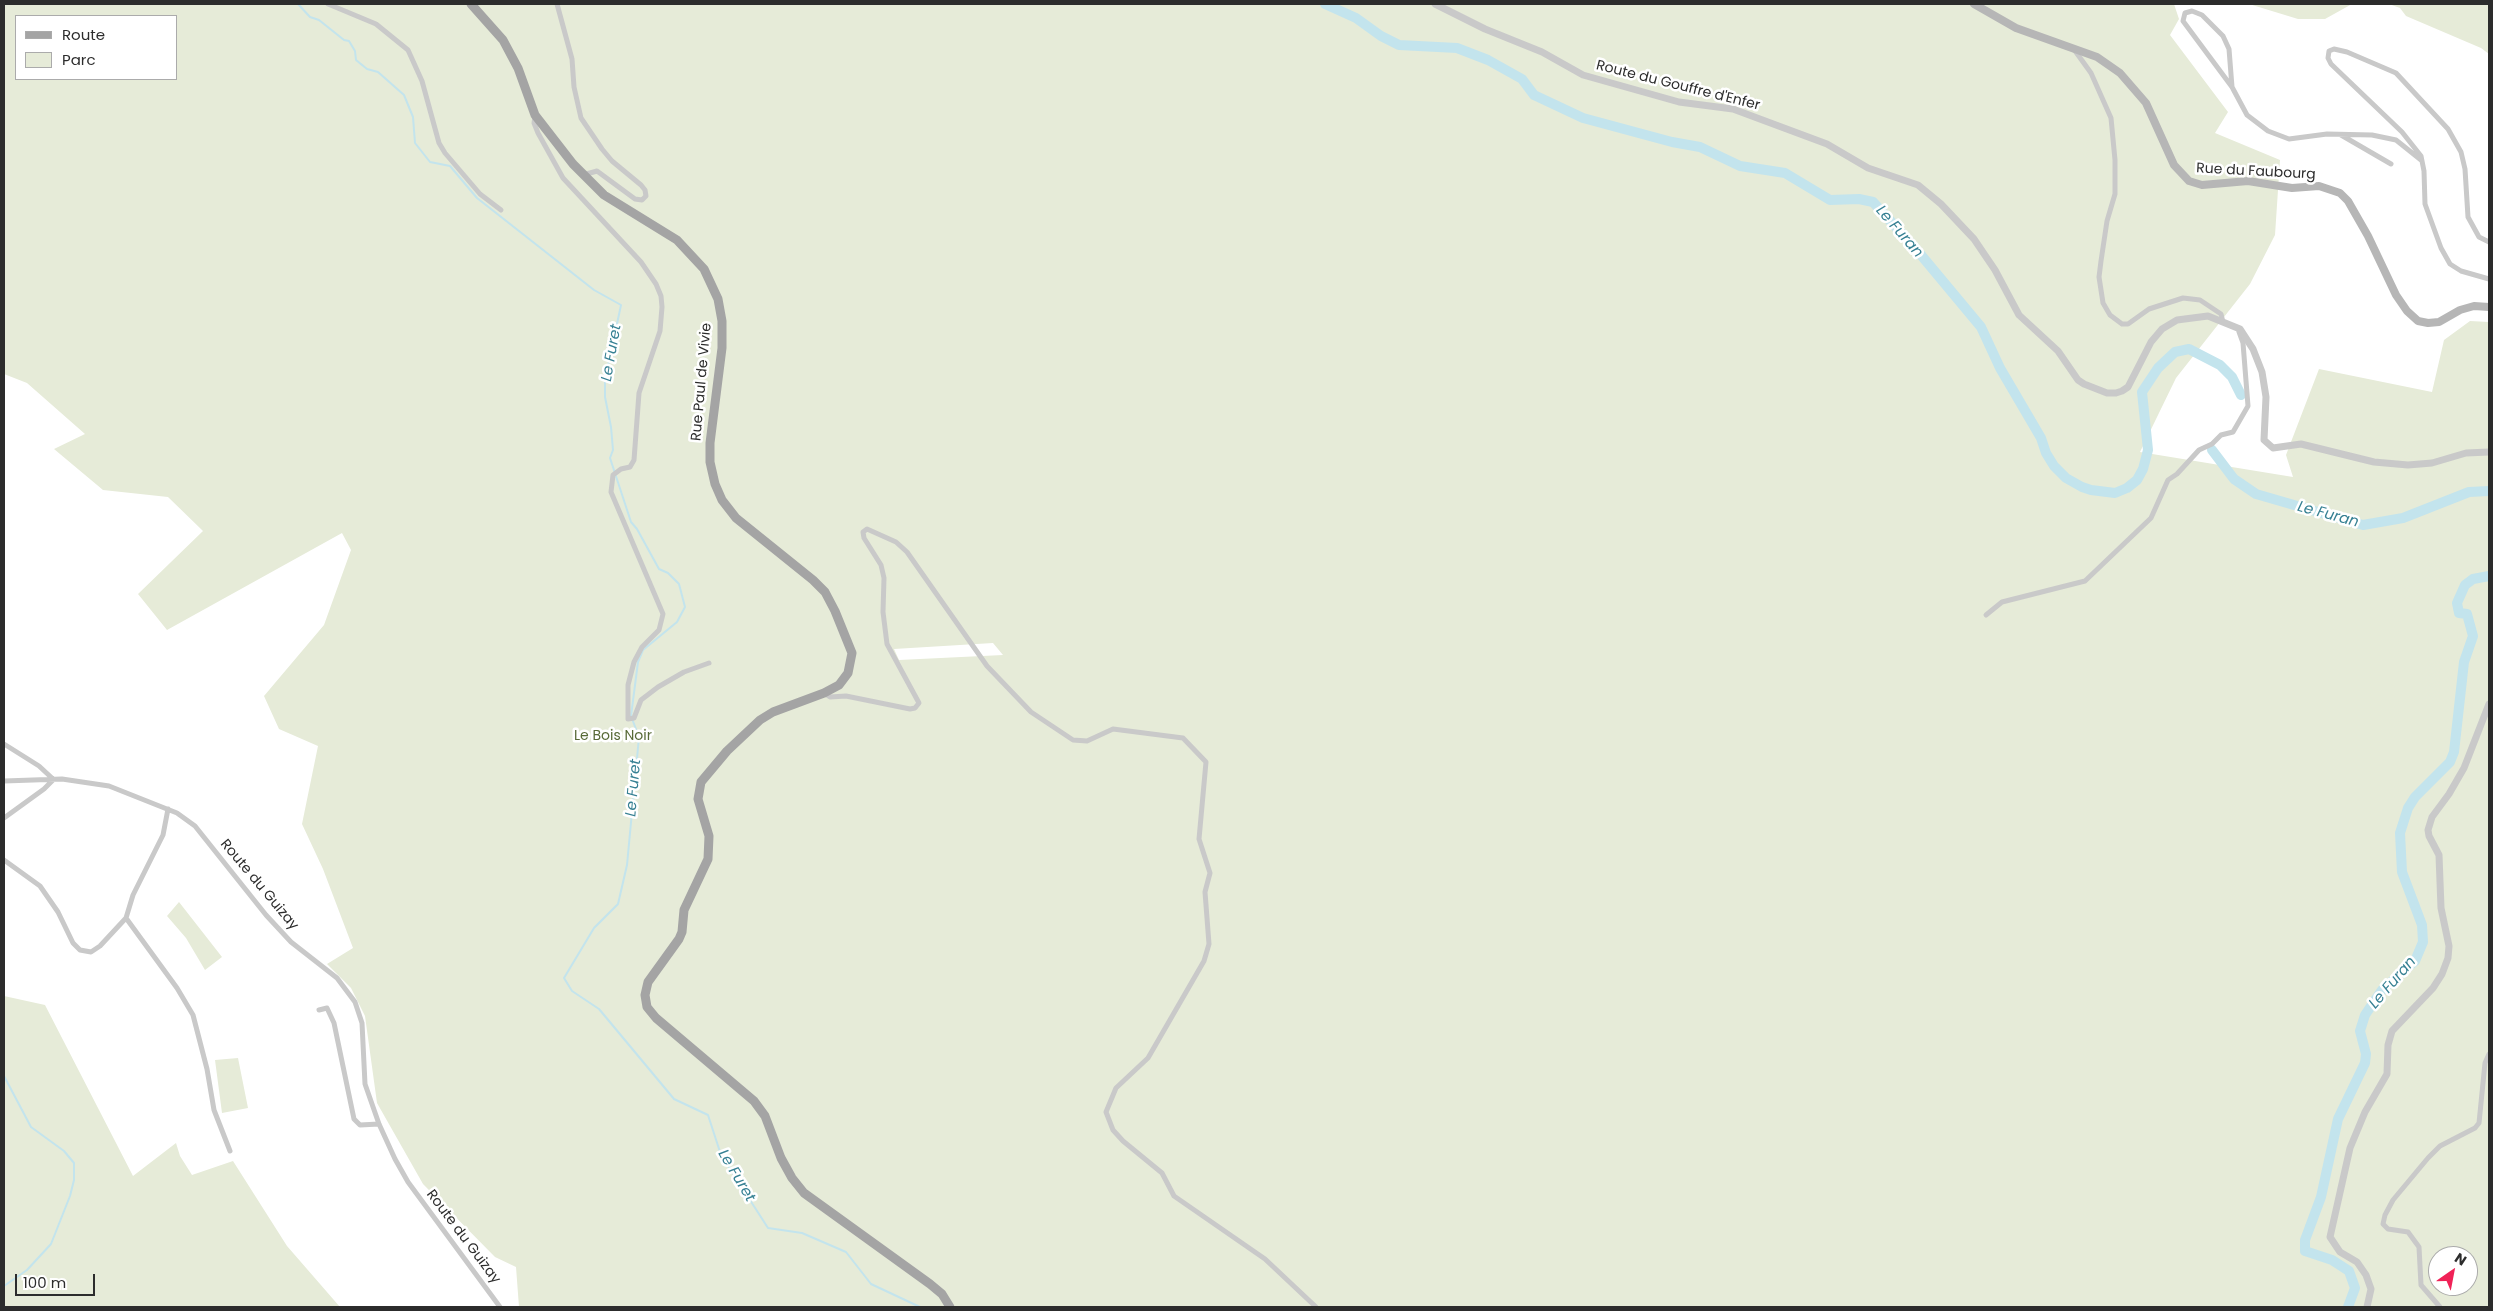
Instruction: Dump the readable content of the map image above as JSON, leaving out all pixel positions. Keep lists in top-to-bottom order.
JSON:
{
  "streets": {
    "main road": ["Rue du Faubourg", "Rue Paul de Vivie"],
    "street": ["Route du Gouffre d'Enfer", "Route du Guizay"]
  },
  "water": ["Le Furan", "Le Furet"],
  "parks": ["Le Bois Noir"],
  "legend": ["Route", "Parc"],
  "scale_bar": "100 m",
  "north": "top right"
}
